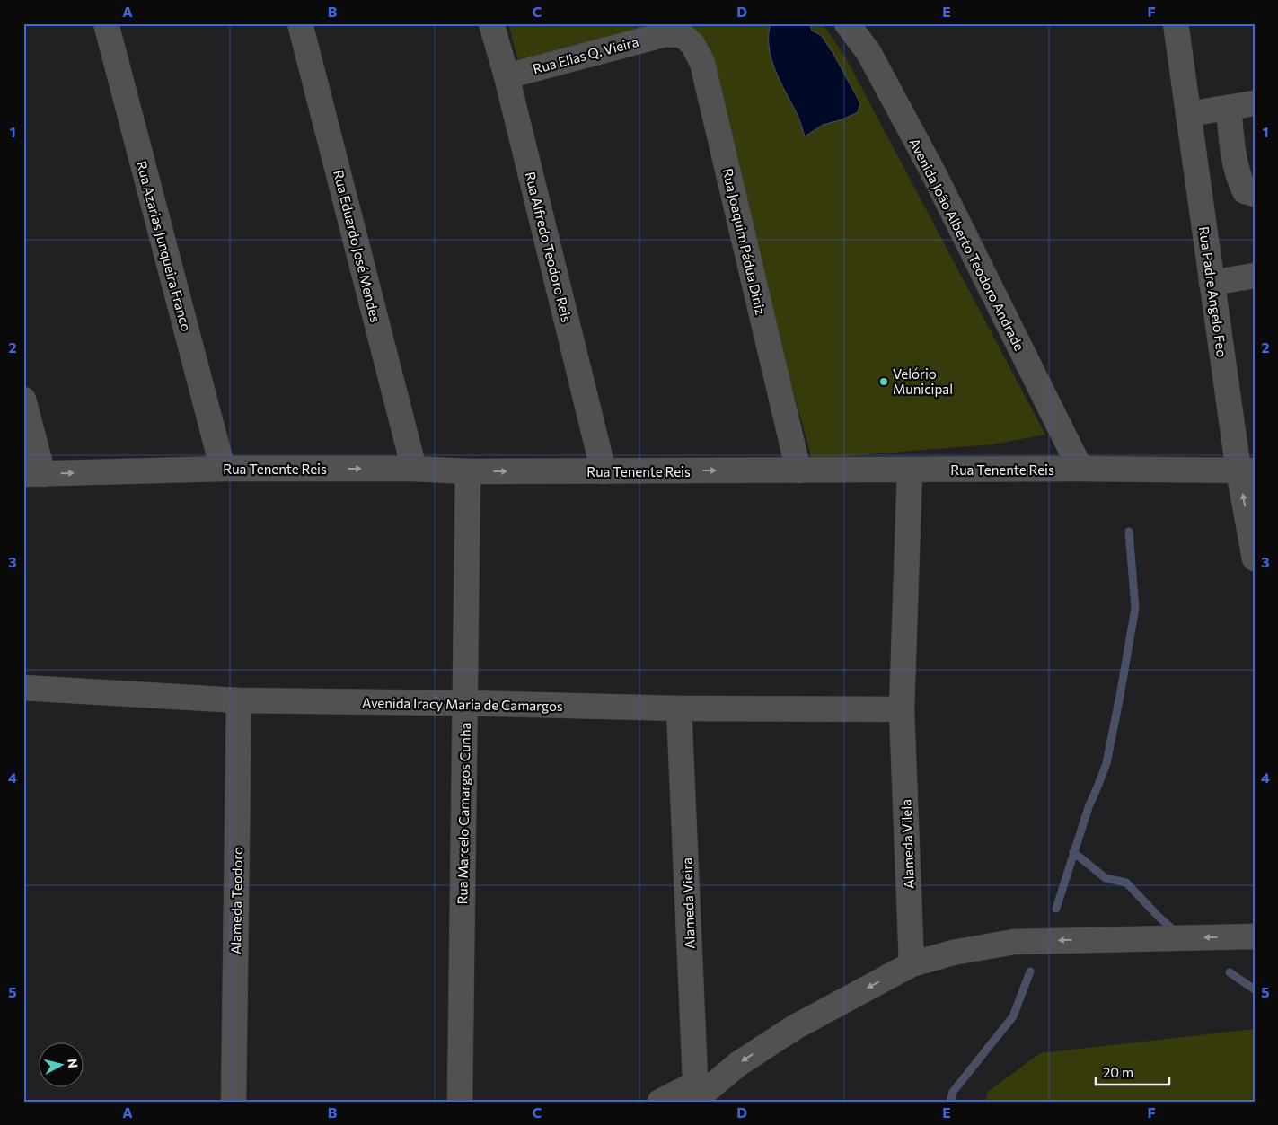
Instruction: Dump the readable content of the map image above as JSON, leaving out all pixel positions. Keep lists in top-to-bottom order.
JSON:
{
  "streets": {
    "street": [
      "Rua Elias Q. Vieira",
      "Rua Joaquim Pádua Diniz",
      "Avenida João Alberto Teodoro Andrade",
      "Rua Azarias Junqueira Franco",
      "Rua Eduardo José Mendes",
      "Rua Alfredo Teodoro Reis",
      "Rua Padre Angelo Feo",
      "Rua Tenente Reis",
      "Avenida Iracy Maria de Camargos",
      "Rua Marcelo Camargos Cunha",
      "Alameda Vilela",
      "Alameda Teodoro",
      "Alameda Vieira"
    ]
  },
  "crossings": [
    ["Rua Elias Q. Vieira", "Rua Joaquim Pádua Diniz"],
    ["Rua Elias Q. Vieira", "Rua Alfredo Teodoro Reis"],
    ["Rua Joaquim Pádua Diniz", "Rua Tenente Reis"],
    ["Avenida João Alberto Teodoro Andrade", "Rua Tenente Reis"],
    ["Rua Azarias Junqueira Franco", "Rua Tenente Reis"],
    ["Rua Eduardo José Mendes", "Rua Tenente Reis"],
    ["Rua Alfredo Teodoro Reis", "Rua Tenente Reis"],
    ["Rua Padre Angelo Feo", "Rua Tenente Reis"],
    ["Rua Tenente Reis", "Rua Marcelo Camargos Cunha"],
    ["Rua Tenente Reis", "Alameda Vilela"],
    ["Avenida Iracy Maria de Camargos", "Rua Marcelo Camargos Cunha"],
    ["Avenida Iracy Maria de Camargos", "Alameda Vilela"],
    ["Avenida Iracy Maria de Camargos", "Alameda Teodoro"],
    ["Avenida Iracy Maria de Camargos", "Alameda Vieira"]
  ],
  "one_way": ["Rua Tenente Reis"],
  "places": ["Velório Municipal"],
  "scale_bar": "20 m",
  "north": "right",
  "grid": {
    "columns": [
      "A",
      "B",
      "C",
      "D",
      "E",
      "F"
    ],
    "rows": [
      "1",
      "2",
      "3",
      "4",
      "5"
    ]
  }
}
